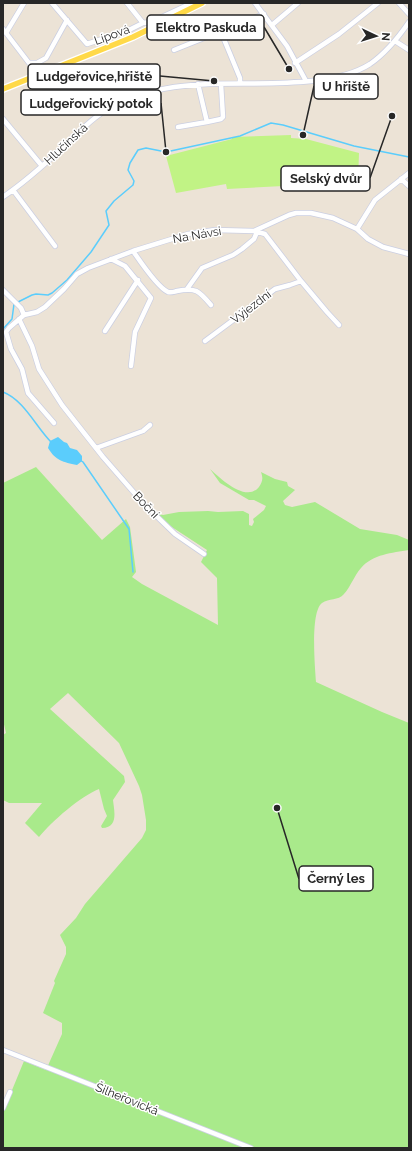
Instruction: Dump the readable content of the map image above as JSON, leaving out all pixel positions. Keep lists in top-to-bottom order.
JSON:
{
  "streets": {
    "street": [
      "Lípová",
      "Hlučínská",
      "Na Návsi",
      "Výjezdní",
      "Boční",
      "Šilheřovická"
    ]
  },
  "crossings": [
    ["Na Návsi", "Boční"]
  ],
  "places": [
    "Elektro Paskuda",
    "Ludgeřovice,hřiště",
    "Selský dvůr",
    "U hřiště",
    "Ludgeřovický potok",
    "Černý les"
  ],
  "north": "right"
}
